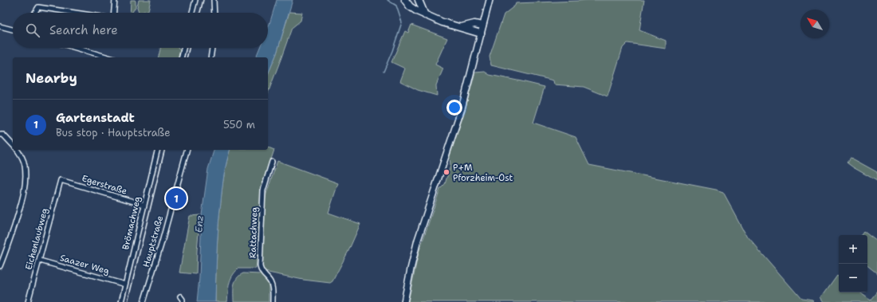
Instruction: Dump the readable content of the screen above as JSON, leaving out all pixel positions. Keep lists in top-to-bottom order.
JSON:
{
  "streets": {
    "street": [
      "Egerstraße",
      "Brömachweg",
      "Rattachweg",
      "Eichenlaubweg",
      "Hauptstraße",
      "Saazer Weg"
    ]
  },
  "crossings": [
    ["Egerstraße", "Brömachweg"],
    ["Egerstraße", "Eichenlaubweg"],
    ["Brömachweg", "Saazer Weg"],
    ["Eichenlaubweg", "Saazer Weg"]
  ],
  "water": ["Enz"],
  "places": ["P+M Pforzheim-Ost"],
  "north": "top left",
  "page": {
    "search": "Search here",
    "heading": "Nearby",
    "list": [
      {
        "mark": "1",
        "name": "Gartenstadt",
        "note": "Bus stop · Hauptstraße",
        "value": "550 m"
      }
    ],
    "pins": "1",
    "map_buttons": ["+", "−"]
  }
}
